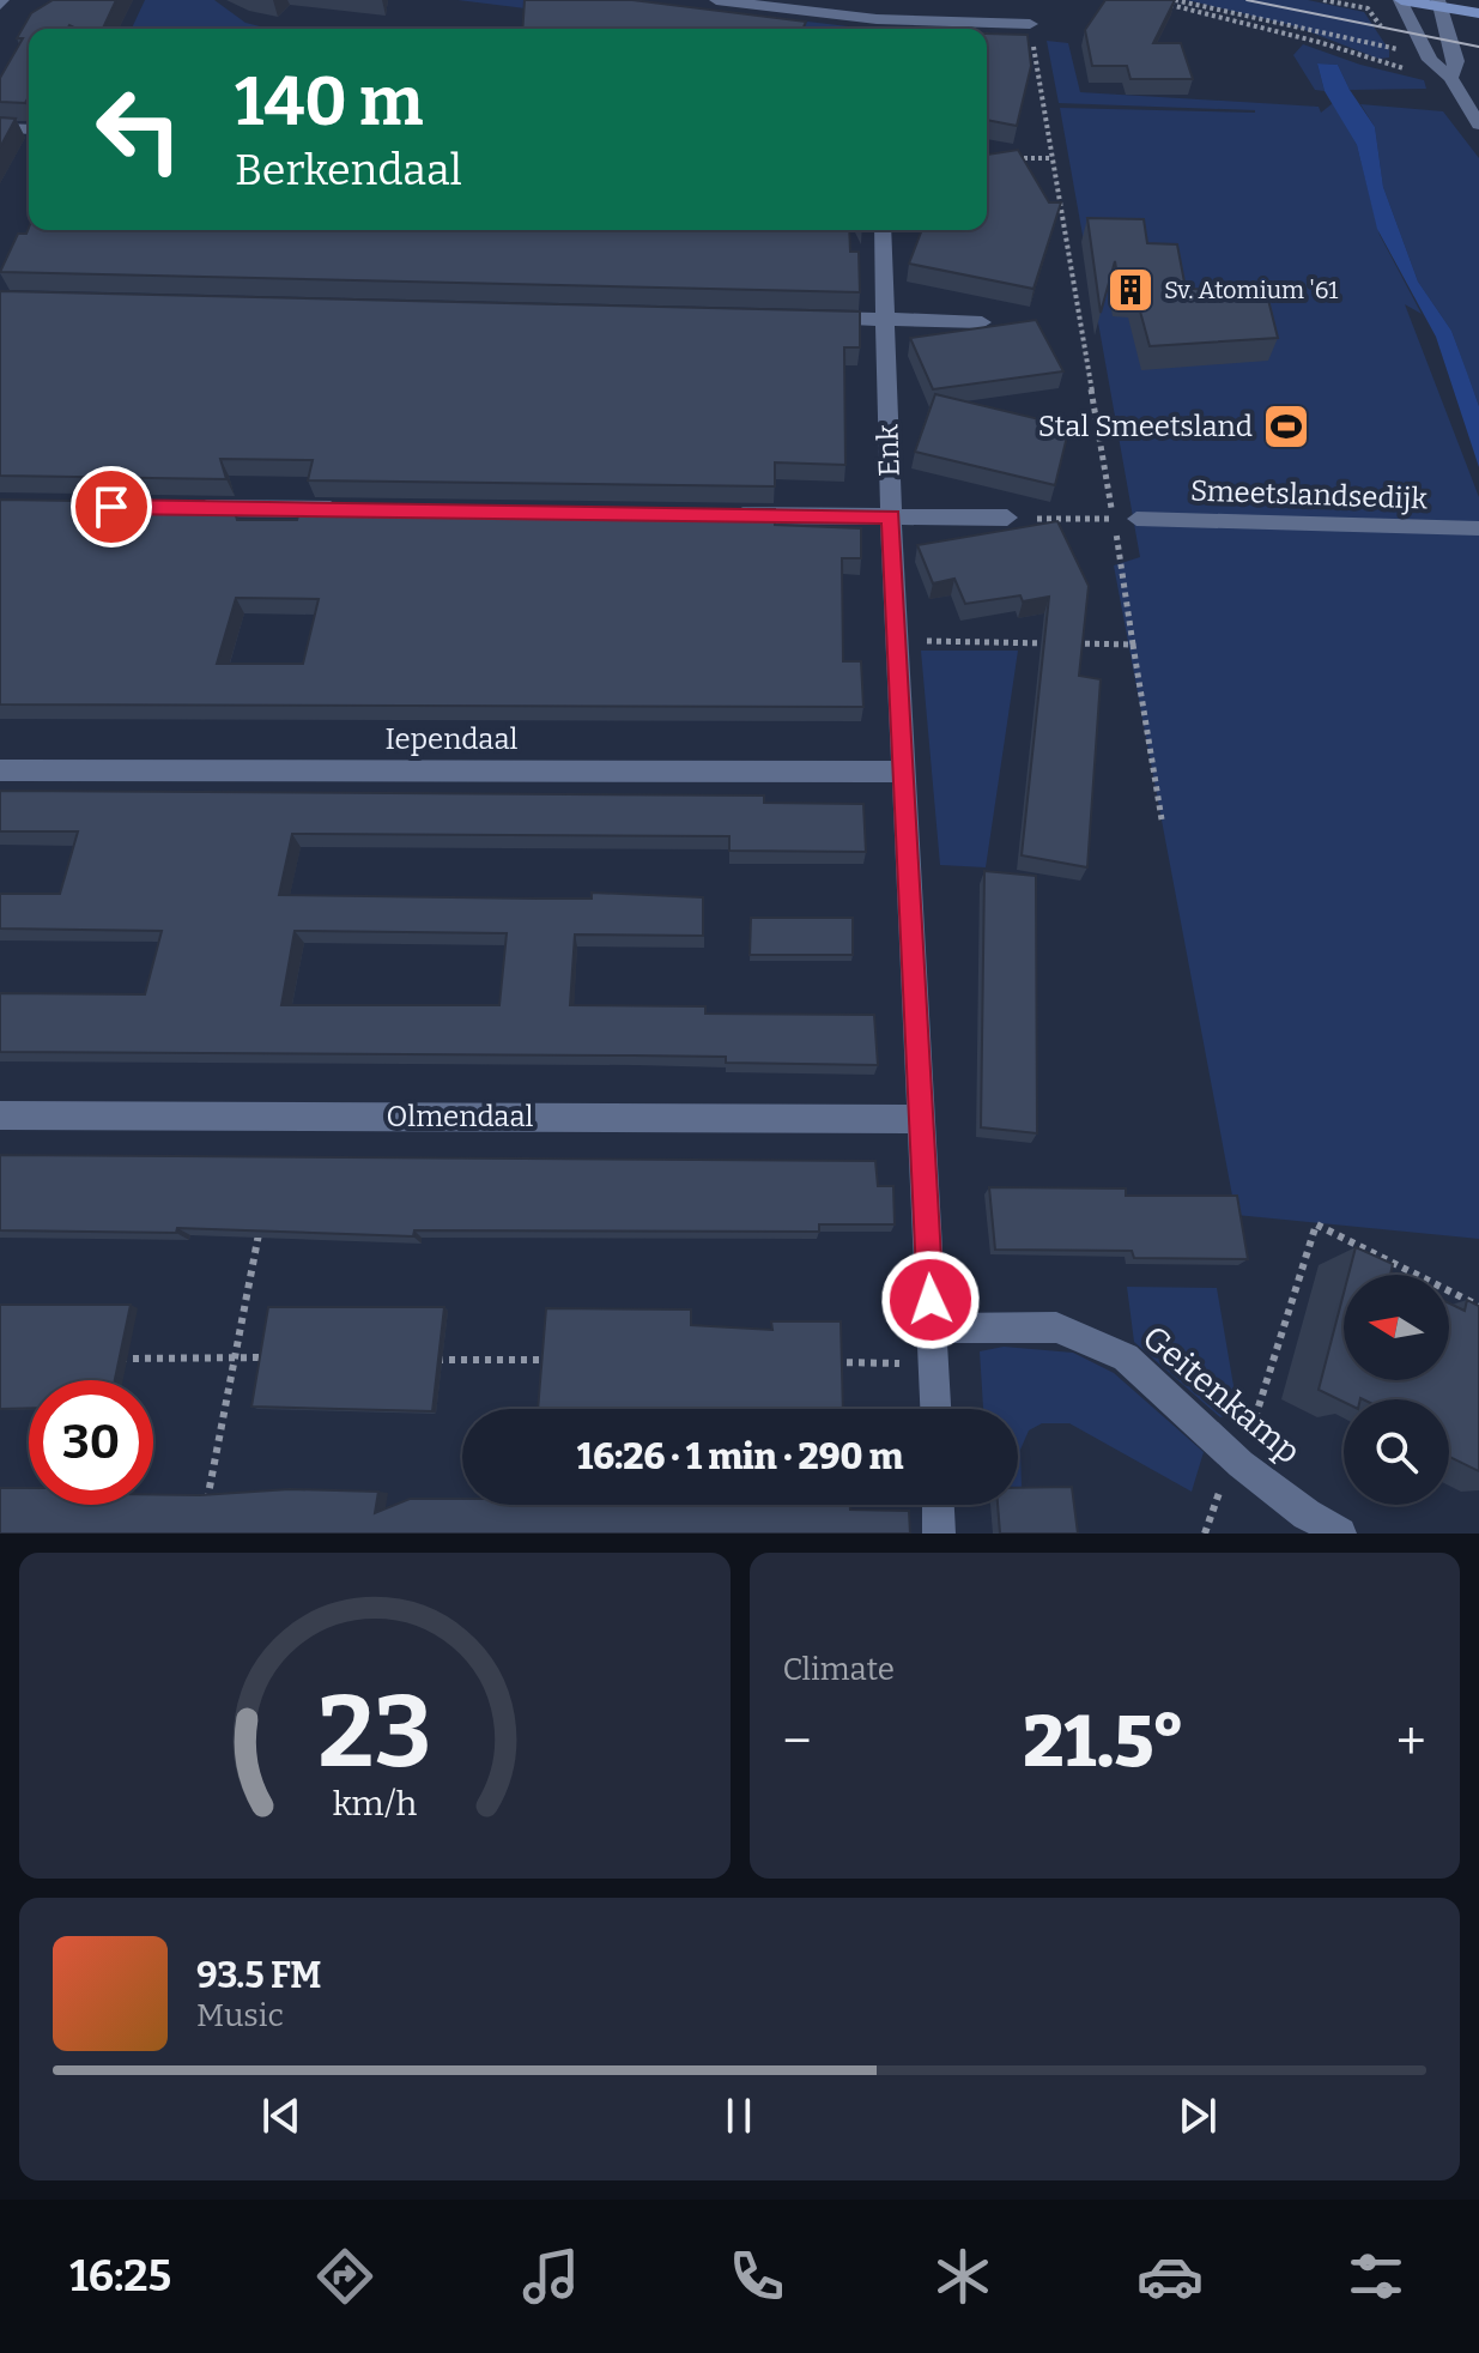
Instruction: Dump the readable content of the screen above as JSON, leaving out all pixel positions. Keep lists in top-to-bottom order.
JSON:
{
  "streets": {
    "street": [
      "Enk",
      "Iependaal",
      "Olmendaal",
      "Geitenkamp"
    ],
    "lane": ["Smeetslandsedijk"]
  },
  "crossings": [
    ["Enk", "Iependaal"],
    ["Enk", "Olmendaal"],
    ["Enk", "Geitenkamp"]
  ],
  "places": {
    "building": ["Sv. Atomium '61"],
    "sports": ["Stal Smeetsland"]
  },
  "north": "left",
  "page": {
    "turn": ["140 m", "Berkendaal"],
    "limit": "30",
    "trip": "16:26 · 1 min · 290 m",
    "tile": "Climate",
    "heat": ["−", "21.5°", "+"],
    "song": ["93.5 FM", "Music"],
    "tabs": "16:25",
    "gauge": ["23", "km/h"]
  }
}
